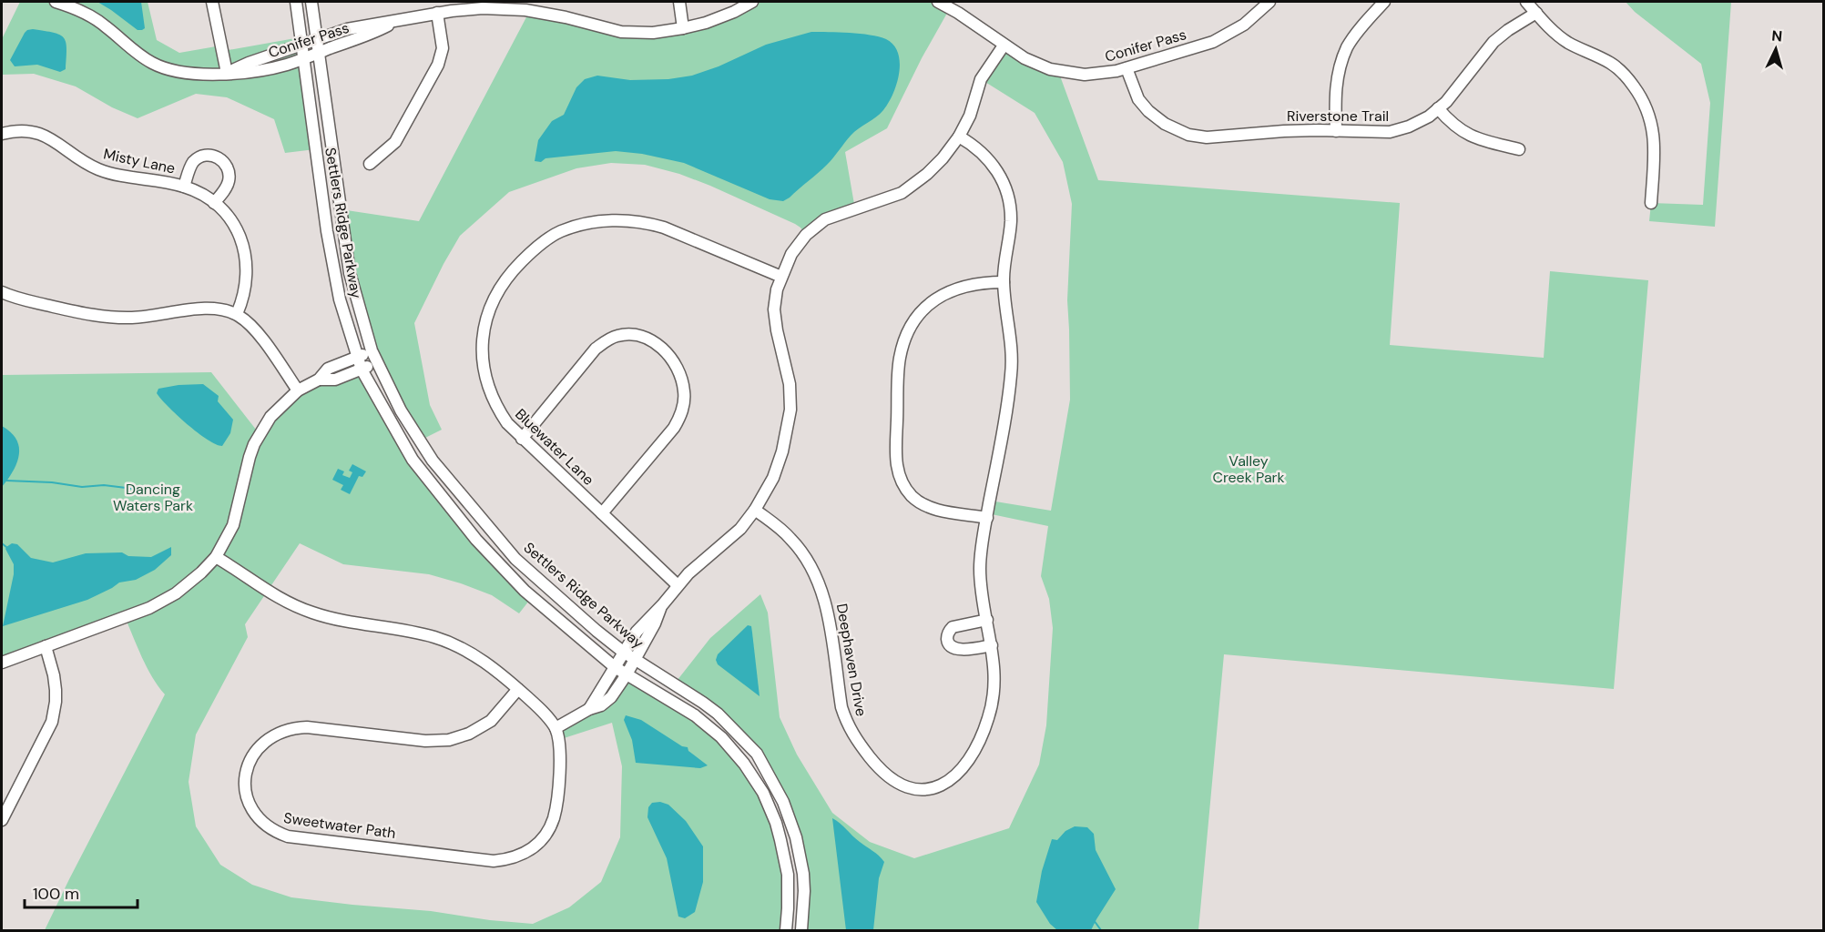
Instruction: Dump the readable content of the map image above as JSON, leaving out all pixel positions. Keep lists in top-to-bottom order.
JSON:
{
  "streets": {
    "street": [
      "Conifer Pass",
      "Riverstone Trail",
      "Misty Lane",
      "Settlers Ridge Parkway",
      "Bluewater Lane",
      "Deephaven Drive",
      "Sweetwater Path"
    ]
  },
  "crossings": [
    ["Conifer Pass", "Riverstone Trail"],
    ["Conifer Pass", "Settlers Ridge Parkway"]
  ],
  "parks": ["Valley Creek Park", "Dancing Waters Park"],
  "scale_bar": "100 m",
  "north": "top"
}
